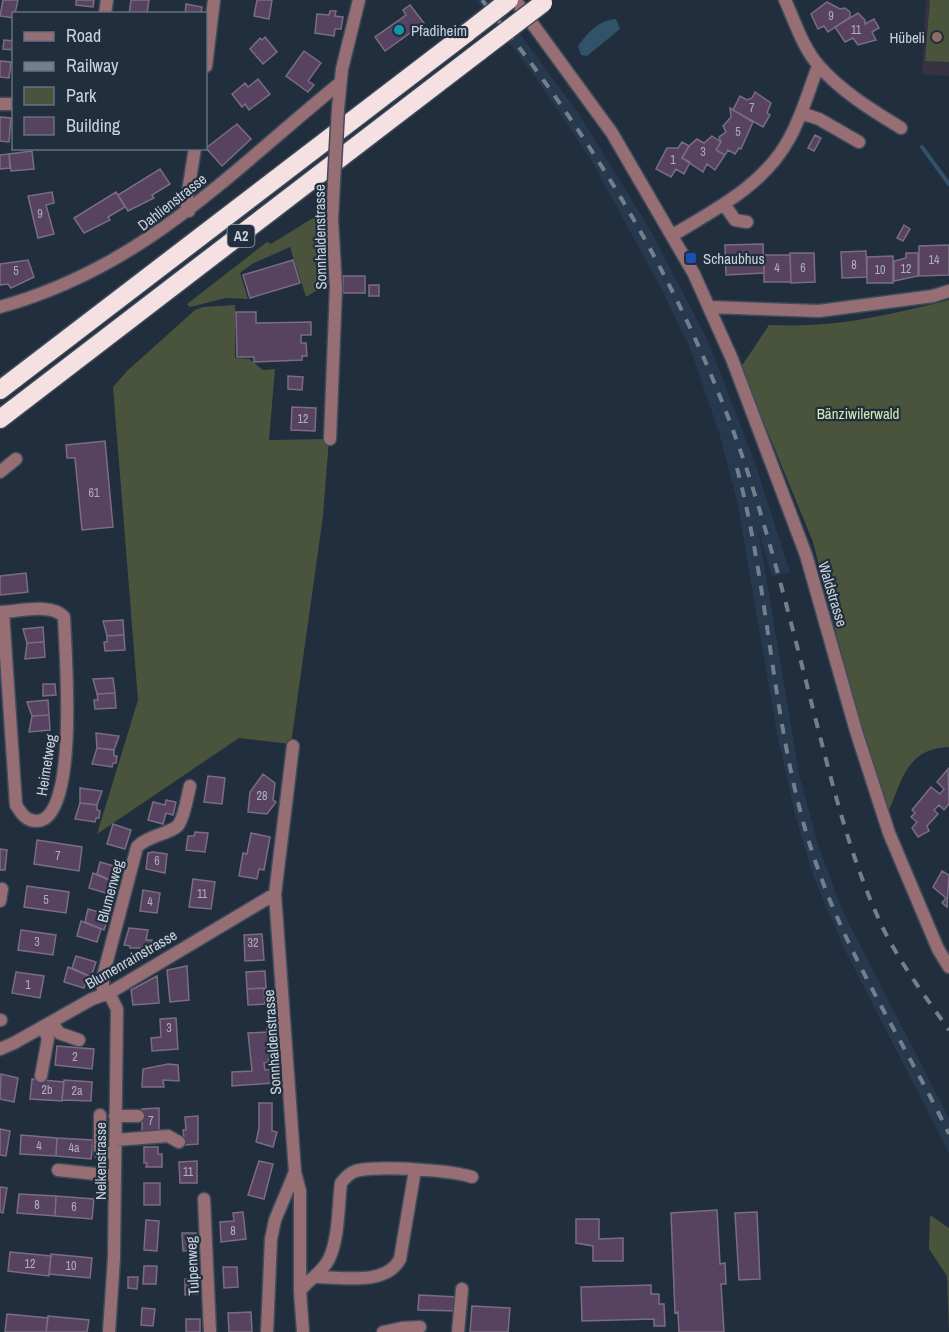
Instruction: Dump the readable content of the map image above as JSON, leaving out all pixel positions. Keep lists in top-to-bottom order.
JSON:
{
  "streets": {
    "highway": ["A2"],
    "street": [
      "Dahlienstrasse",
      "Sonnhaldenstrasse",
      "Waldstrasse",
      "Heimetweg",
      "Blumenweg",
      "Blumenrainstrasse",
      "Nelkenstrasse",
      "Tulpenweg"
    ]
  },
  "crossings": [
    ["Dahlienstrasse", "Sonnhaldenstrasse"],
    ["Sonnhaldenstrasse", "Blumenrainstrasse"],
    ["Blumenweg", "Blumenrainstrasse"],
    ["Blumenweg", "Nelkenstrasse"],
    ["Blumenrainstrasse", "Nelkenstrasse"]
  ],
  "parks": ["Bänziwilerwald"],
  "places": {
    "other": ["Pfadiheim", "Hübeli"],
    "transit": ["Schaubhus"]
  },
  "house_numbers": [
    "9",
    "11",
    "7",
    "5",
    "3",
    "1",
    "9",
    "14",
    "8",
    "4",
    "6",
    "12",
    "10",
    "5",
    "12",
    "61",
    "28",
    "7",
    "6",
    "11",
    "5",
    "4",
    "3",
    "32",
    "1",
    "3",
    "2",
    "2b",
    "2a",
    "7",
    "4",
    "4a",
    "11",
    "8",
    "6",
    "8",
    "12",
    "10"
  ],
  "legend": [
    "Road",
    "Railway",
    "Park",
    "Building"
  ]
}
